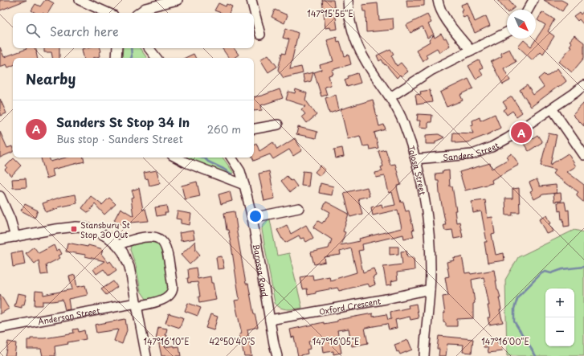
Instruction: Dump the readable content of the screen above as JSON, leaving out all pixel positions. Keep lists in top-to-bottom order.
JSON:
{
  "streets": {
    "street": [
      "Sanders Street",
      "Tolosa Street",
      "Barossa Road",
      "Oxford Crescent",
      "Anderson Street"
    ]
  },
  "crossings": [
    ["Sanders Street", "Tolosa Street"],
    ["Tolosa Street", "Oxford Crescent"],
    ["Barossa Road", "Oxford Crescent"]
  ],
  "places": {
    "transit": ["Stansbury St Stop 30 Out"]
  },
  "north": "bottom right",
  "page": {
    "search": "Search here",
    "heading": "Nearby",
    "list": [
      {
        "mark": "A",
        "name": "Sanders St Stop 34 In",
        "note": "Bus stop · Sanders Street",
        "value": "260 m"
      }
    ],
    "pins": "A",
    "map_buttons": ["+", "−"]
  },
  "coordinates": [
    "147°15'55\"E",
    "147°16'10\"E",
    "42°50'40\"S",
    "147°16'05\"E",
    "147°16'00\"E"
  ]
}
